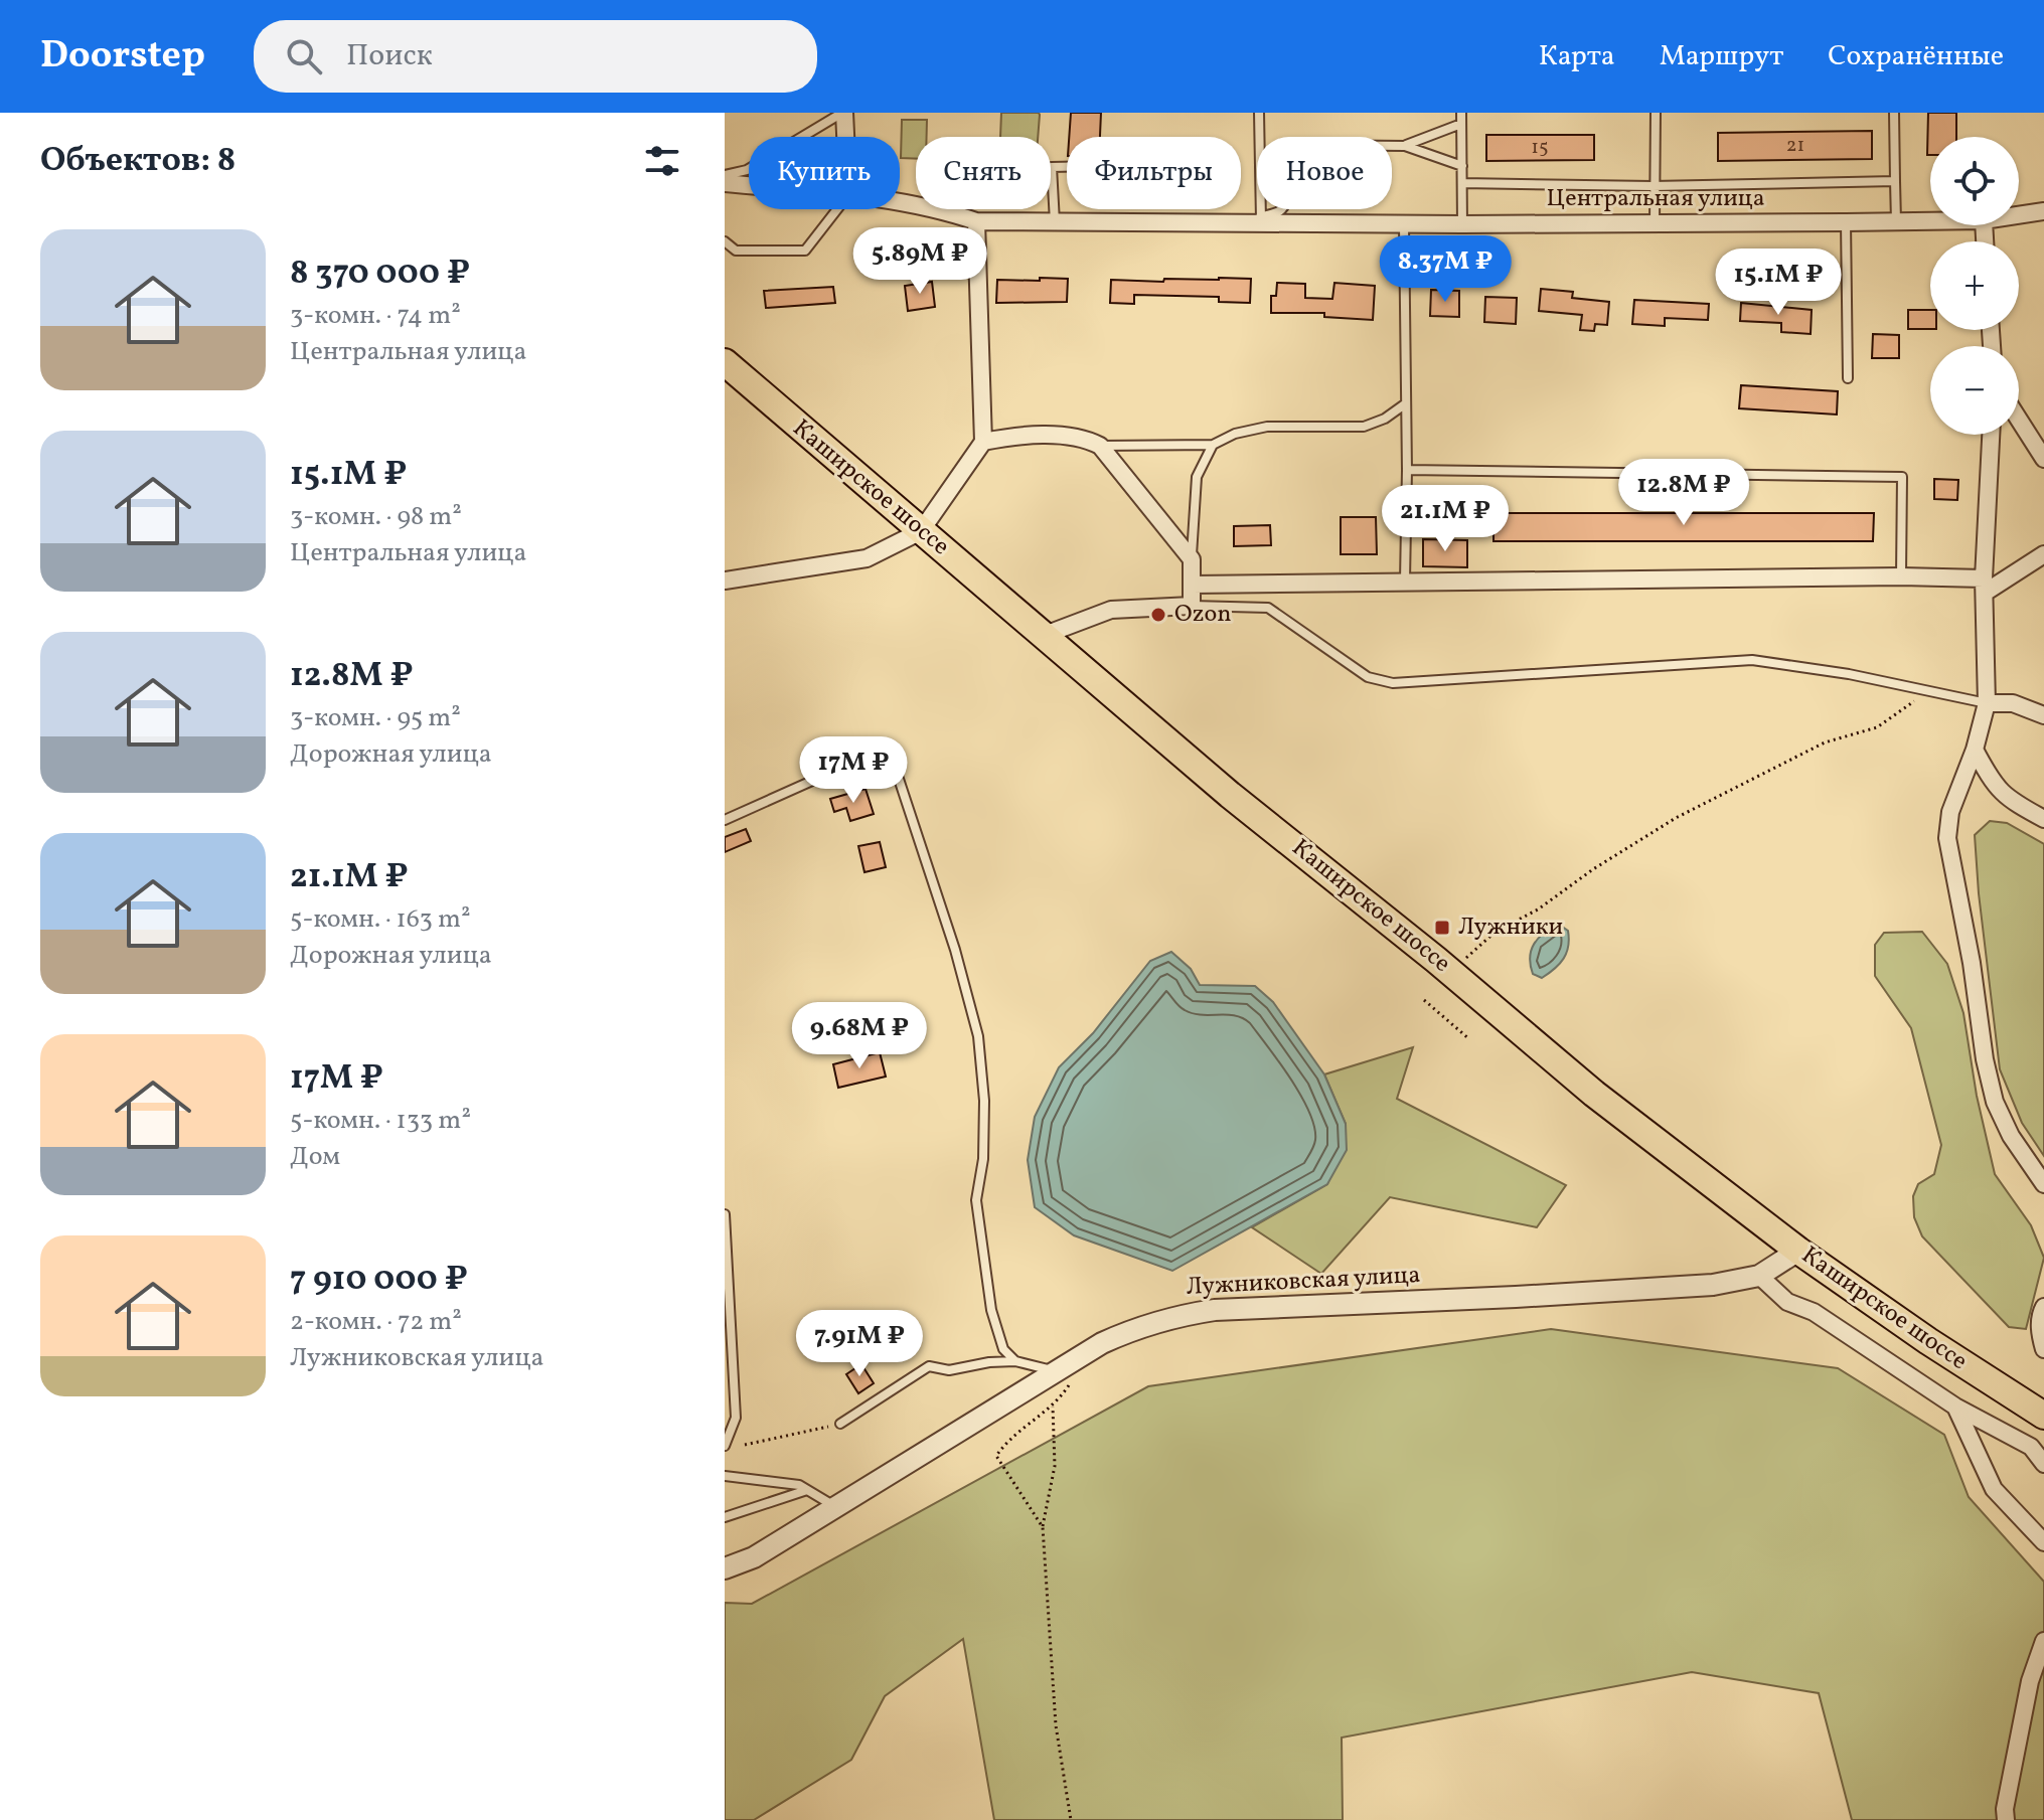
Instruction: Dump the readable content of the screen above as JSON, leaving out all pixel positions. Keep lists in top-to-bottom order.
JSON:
{
  "streets": {
    "main road": ["Каширское шоссе"],
    "street": ["Центральная улица", "Лужниковская улица"]
  },
  "crossings": [
    ["Каширское шоссе", "Лужниковская улица"]
  ],
  "places": {
    "other": ["Ozon"],
    "transit": ["Лужники"]
  },
  "house_numbers": ["21", "15"],
  "page": {
    "header": "Doorstep",
    "search": "Поиск",
    "nav": ["Карта", "Маршрут", "Сохранённые"],
    "heading": "Объектов: 8",
    "map_buttons": ["+", "−"],
    "chip": [
      "Купить",
      "Снять",
      "Фильтры",
      "Новое"
    ],
    "list": [
      {
        "name": "8 370 000 ₽",
        "note": "3-комн. · 74 m² · Центральная улица"
      },
      {
        "name": "15.1M ₽",
        "note": "3-комн. · 98 m² · Центральная улица"
      },
      {
        "name": "12.8M ₽",
        "note": "3-комн. · 95 m² · Дорожная улица"
      },
      {
        "name": "21.1M ₽",
        "note": "5-комн. · 163 m² · Дорожная улица"
      },
      {
        "name": "17M ₽",
        "note": "5-комн. · 133 m² · Дом"
      },
      {
        "name": "7 910 000 ₽",
        "note": "2-комн. · 72 m² · Лужниковская улица"
      }
    ],
    "price": [
      "5.89M ₽",
      "8.37M ₽",
      "15.1M ₽",
      "12.8M ₽",
      "21.1M ₽",
      "17M ₽",
      "9.68M ₽",
      "7.91M ₽"
    ]
  }
}
